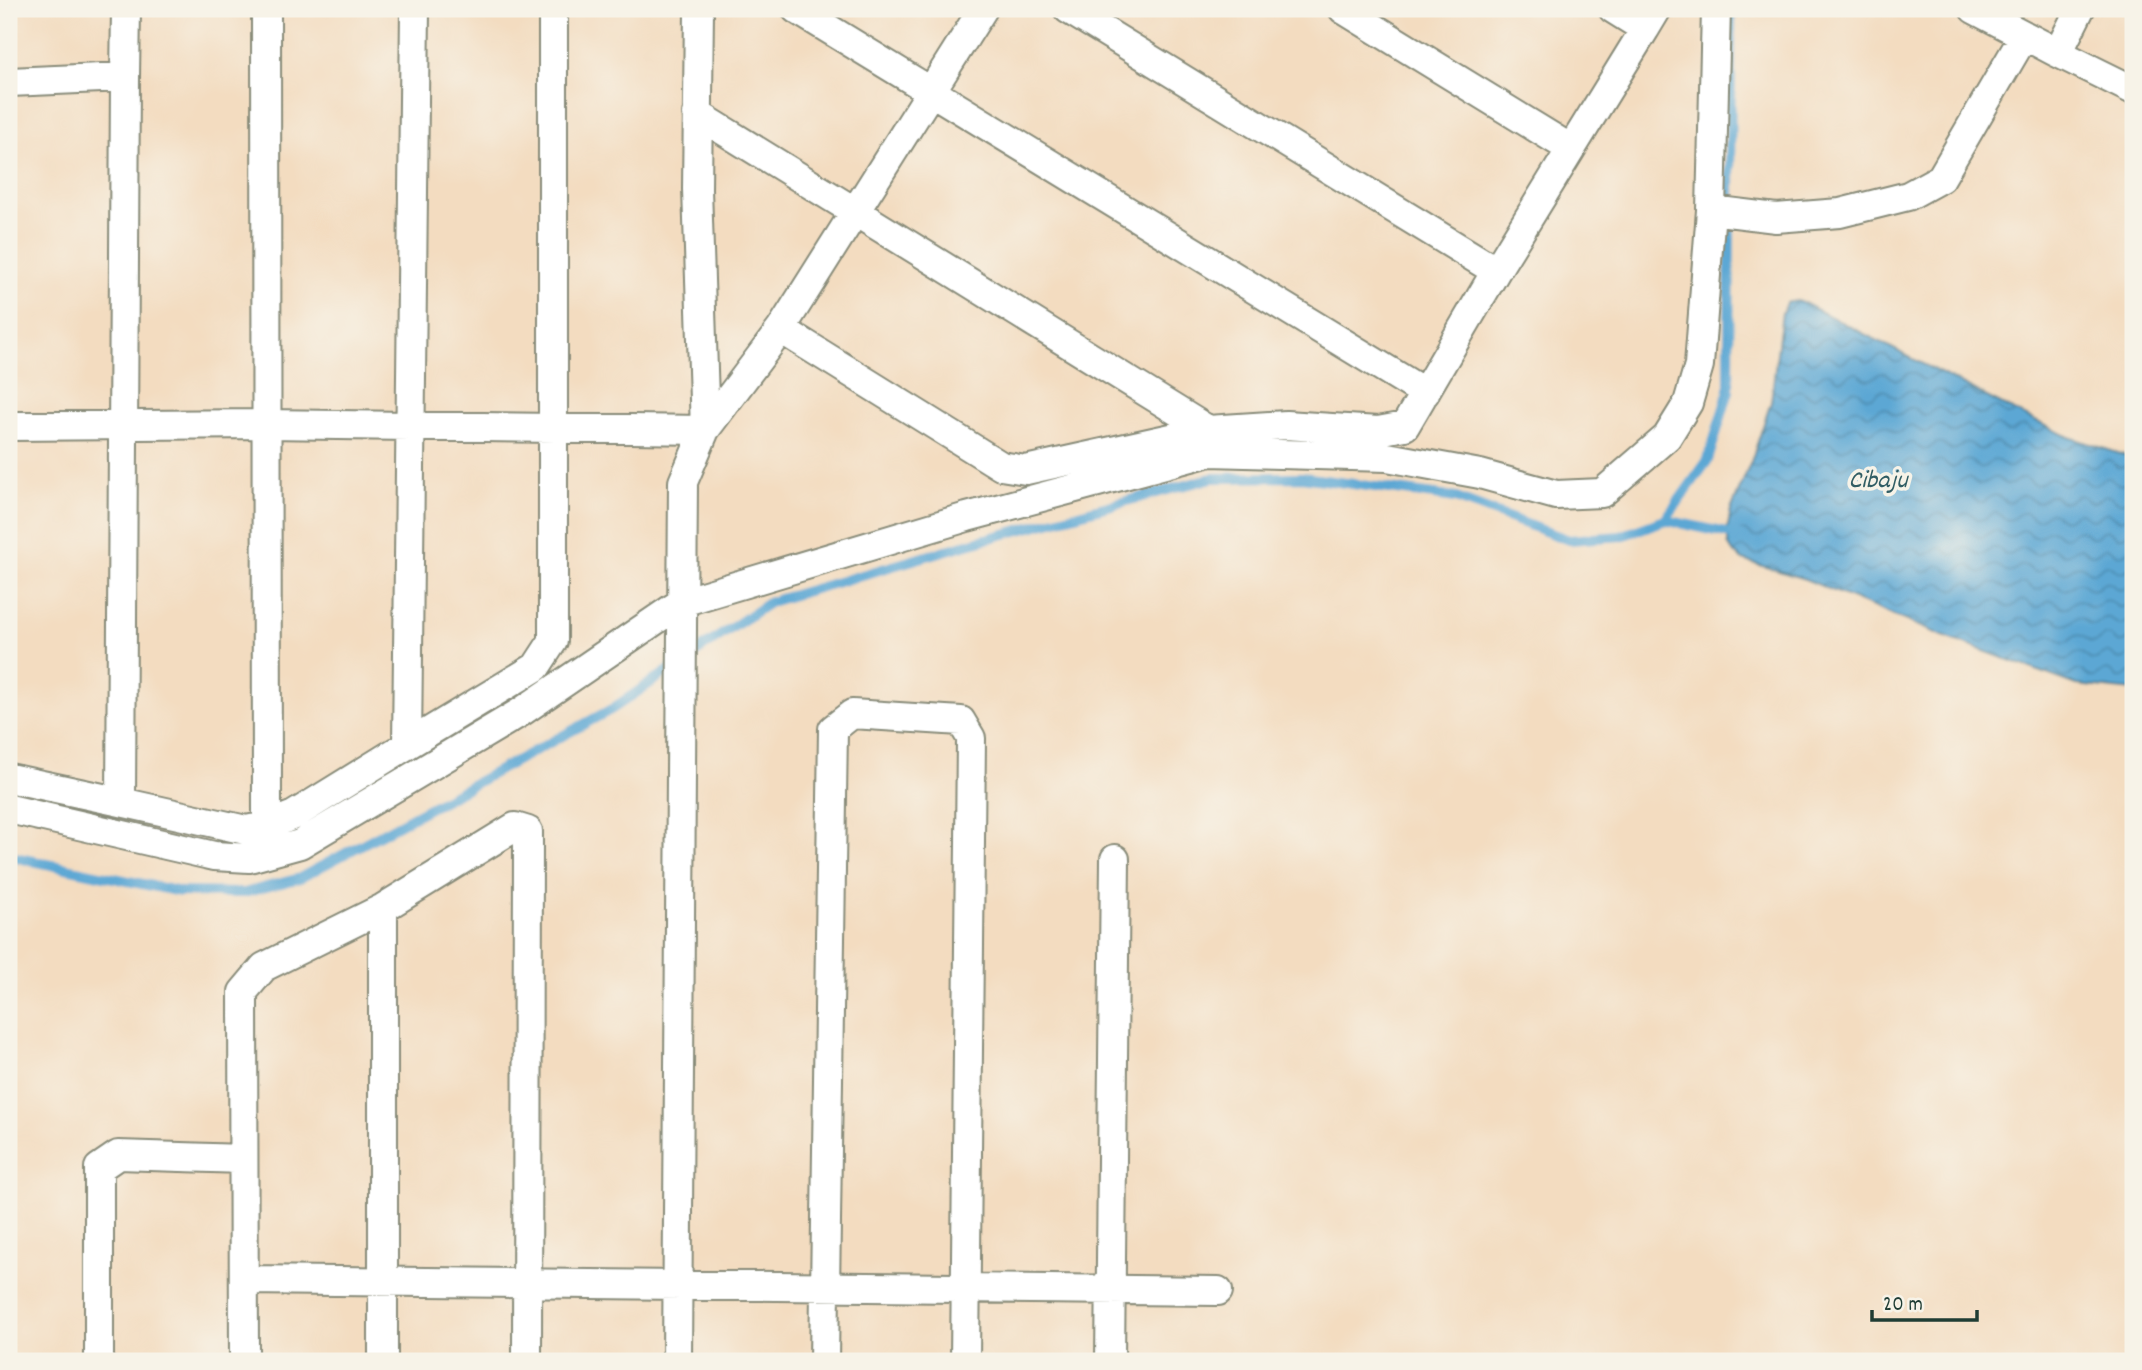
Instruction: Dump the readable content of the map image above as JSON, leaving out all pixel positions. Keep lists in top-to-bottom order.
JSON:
{
  "water": ["Cibaju"],
  "scale_bar": "20 m"
}
